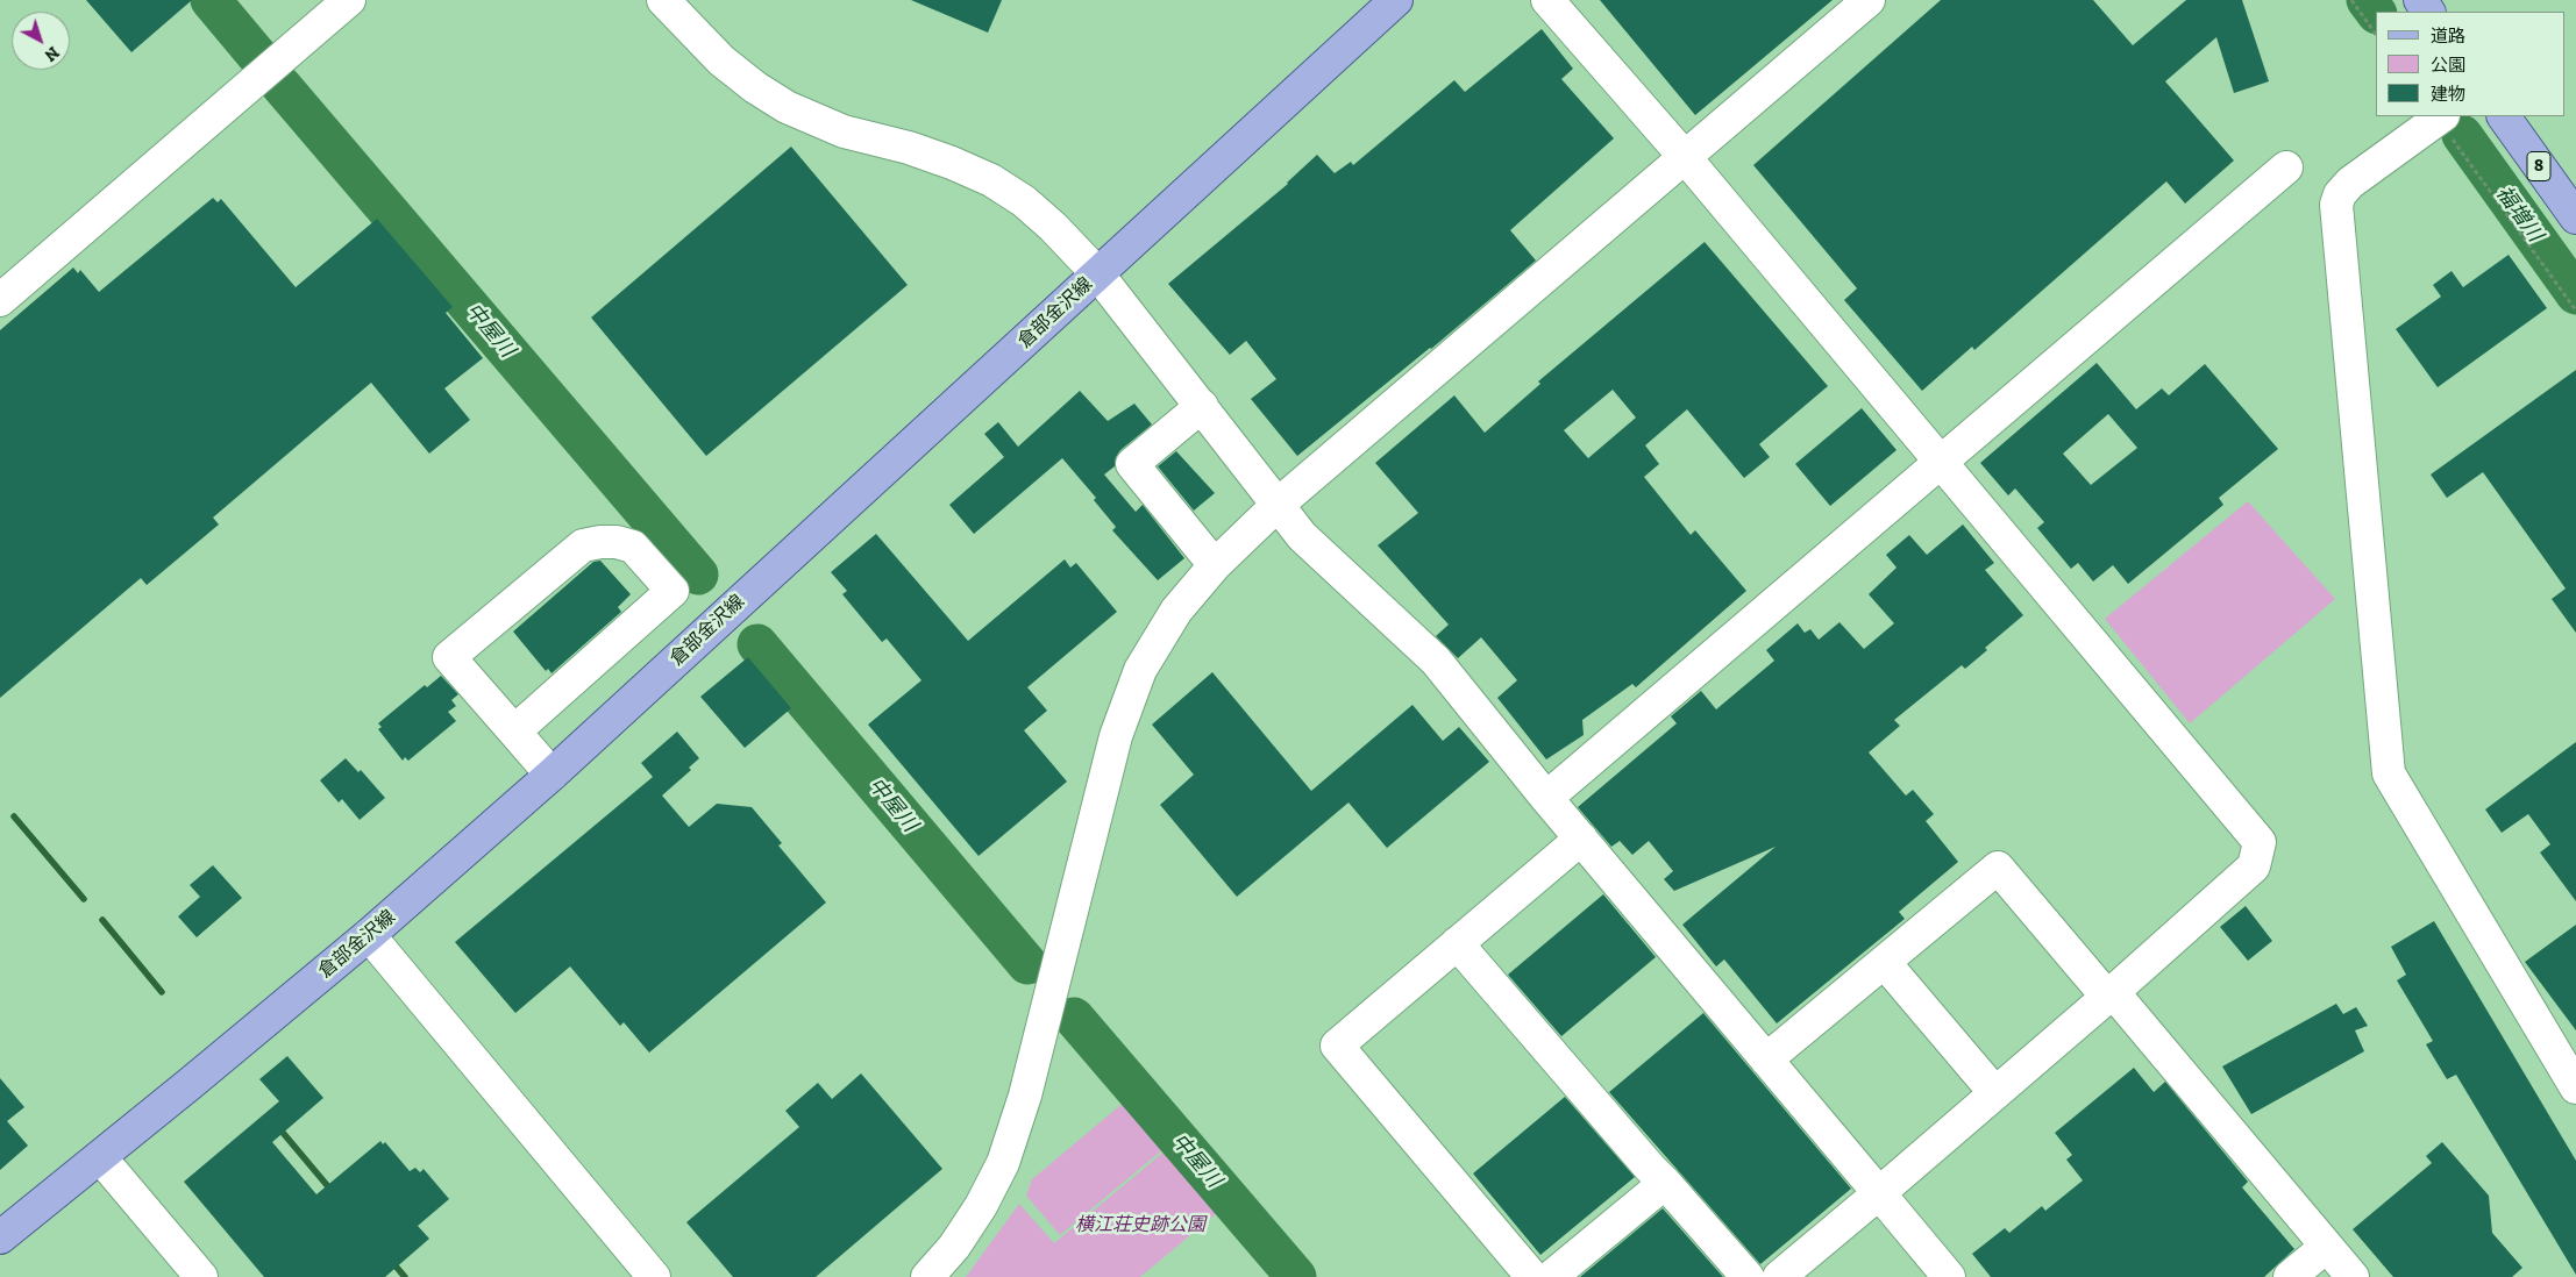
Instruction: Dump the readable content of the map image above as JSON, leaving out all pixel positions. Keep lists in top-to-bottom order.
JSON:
{
  "streets": {
    "main road": ["8", "倉部金沢線"]
  },
  "water": ["福増川", "中屋川"],
  "parks": ["横江荘史跡公園"],
  "legend": ["道路", "公園", "建物"],
  "north": "bottom right"
}
